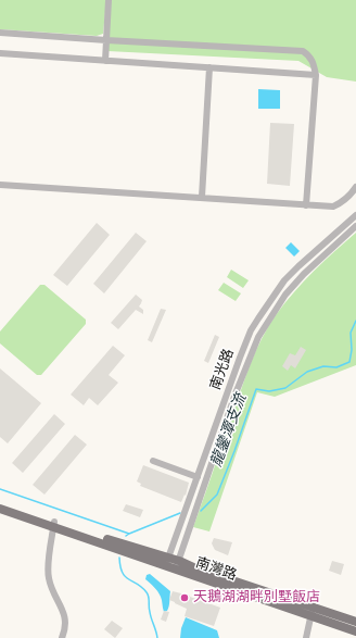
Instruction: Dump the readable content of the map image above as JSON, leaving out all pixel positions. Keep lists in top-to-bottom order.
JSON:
{
  "streets": {
    "main road": ["南灣路"],
    "street": ["南光路"]
  },
  "crossings": [
    ["南光路", "南灣路"]
  ],
  "water": ["龍鑾潭支流"],
  "places": ["天鵝湖湖畔別墅飯店"]
}
